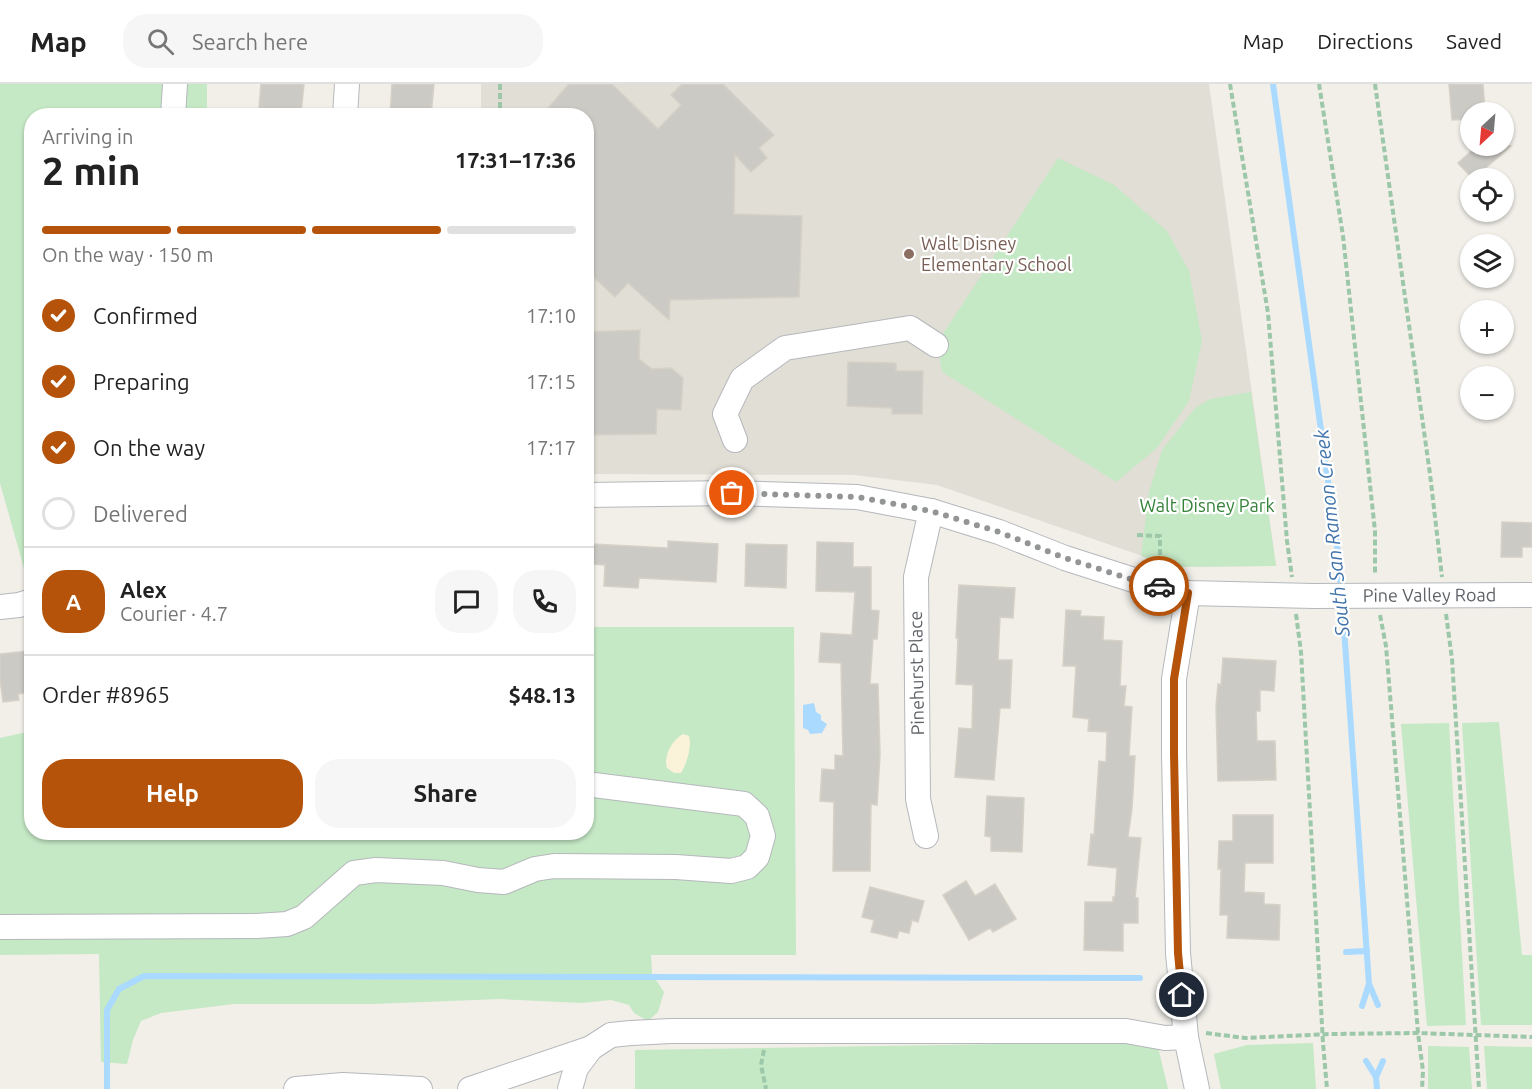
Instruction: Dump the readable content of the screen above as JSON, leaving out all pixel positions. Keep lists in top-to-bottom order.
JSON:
{
  "streets": {
    "street": ["Pine Valley Road", "Pinehurst Place"]
  },
  "crossings": [
    ["Pine Valley Road", "Pinehurst Place"]
  ],
  "water": ["South San Ramon Creek"],
  "parks": ["Walt Disney Park"],
  "places": ["Walt Disney Elementary School"],
  "north": "bottom left",
  "page": {
    "header": "Map",
    "search": "Search here",
    "nav": ["Map", "Directions", "Saved"],
    "map_buttons": ["+", "−"],
    "heading": ["2 min", "Arriving in", "17:31–17:36"],
    "panel": [
      "Alex",
      "Courier · 4.7",
      "Order #8965",
      "$48.13"
    ],
    "bar": "On the way · 150 m",
    "list": [
      ["Confirmed", "17:10"],
      ["Preparing", "17:15"],
      ["On the way", "17:17"],
      "Delivered"
    ],
    "round": "A",
    "buttons": ["Help", "Share"]
  }
}
